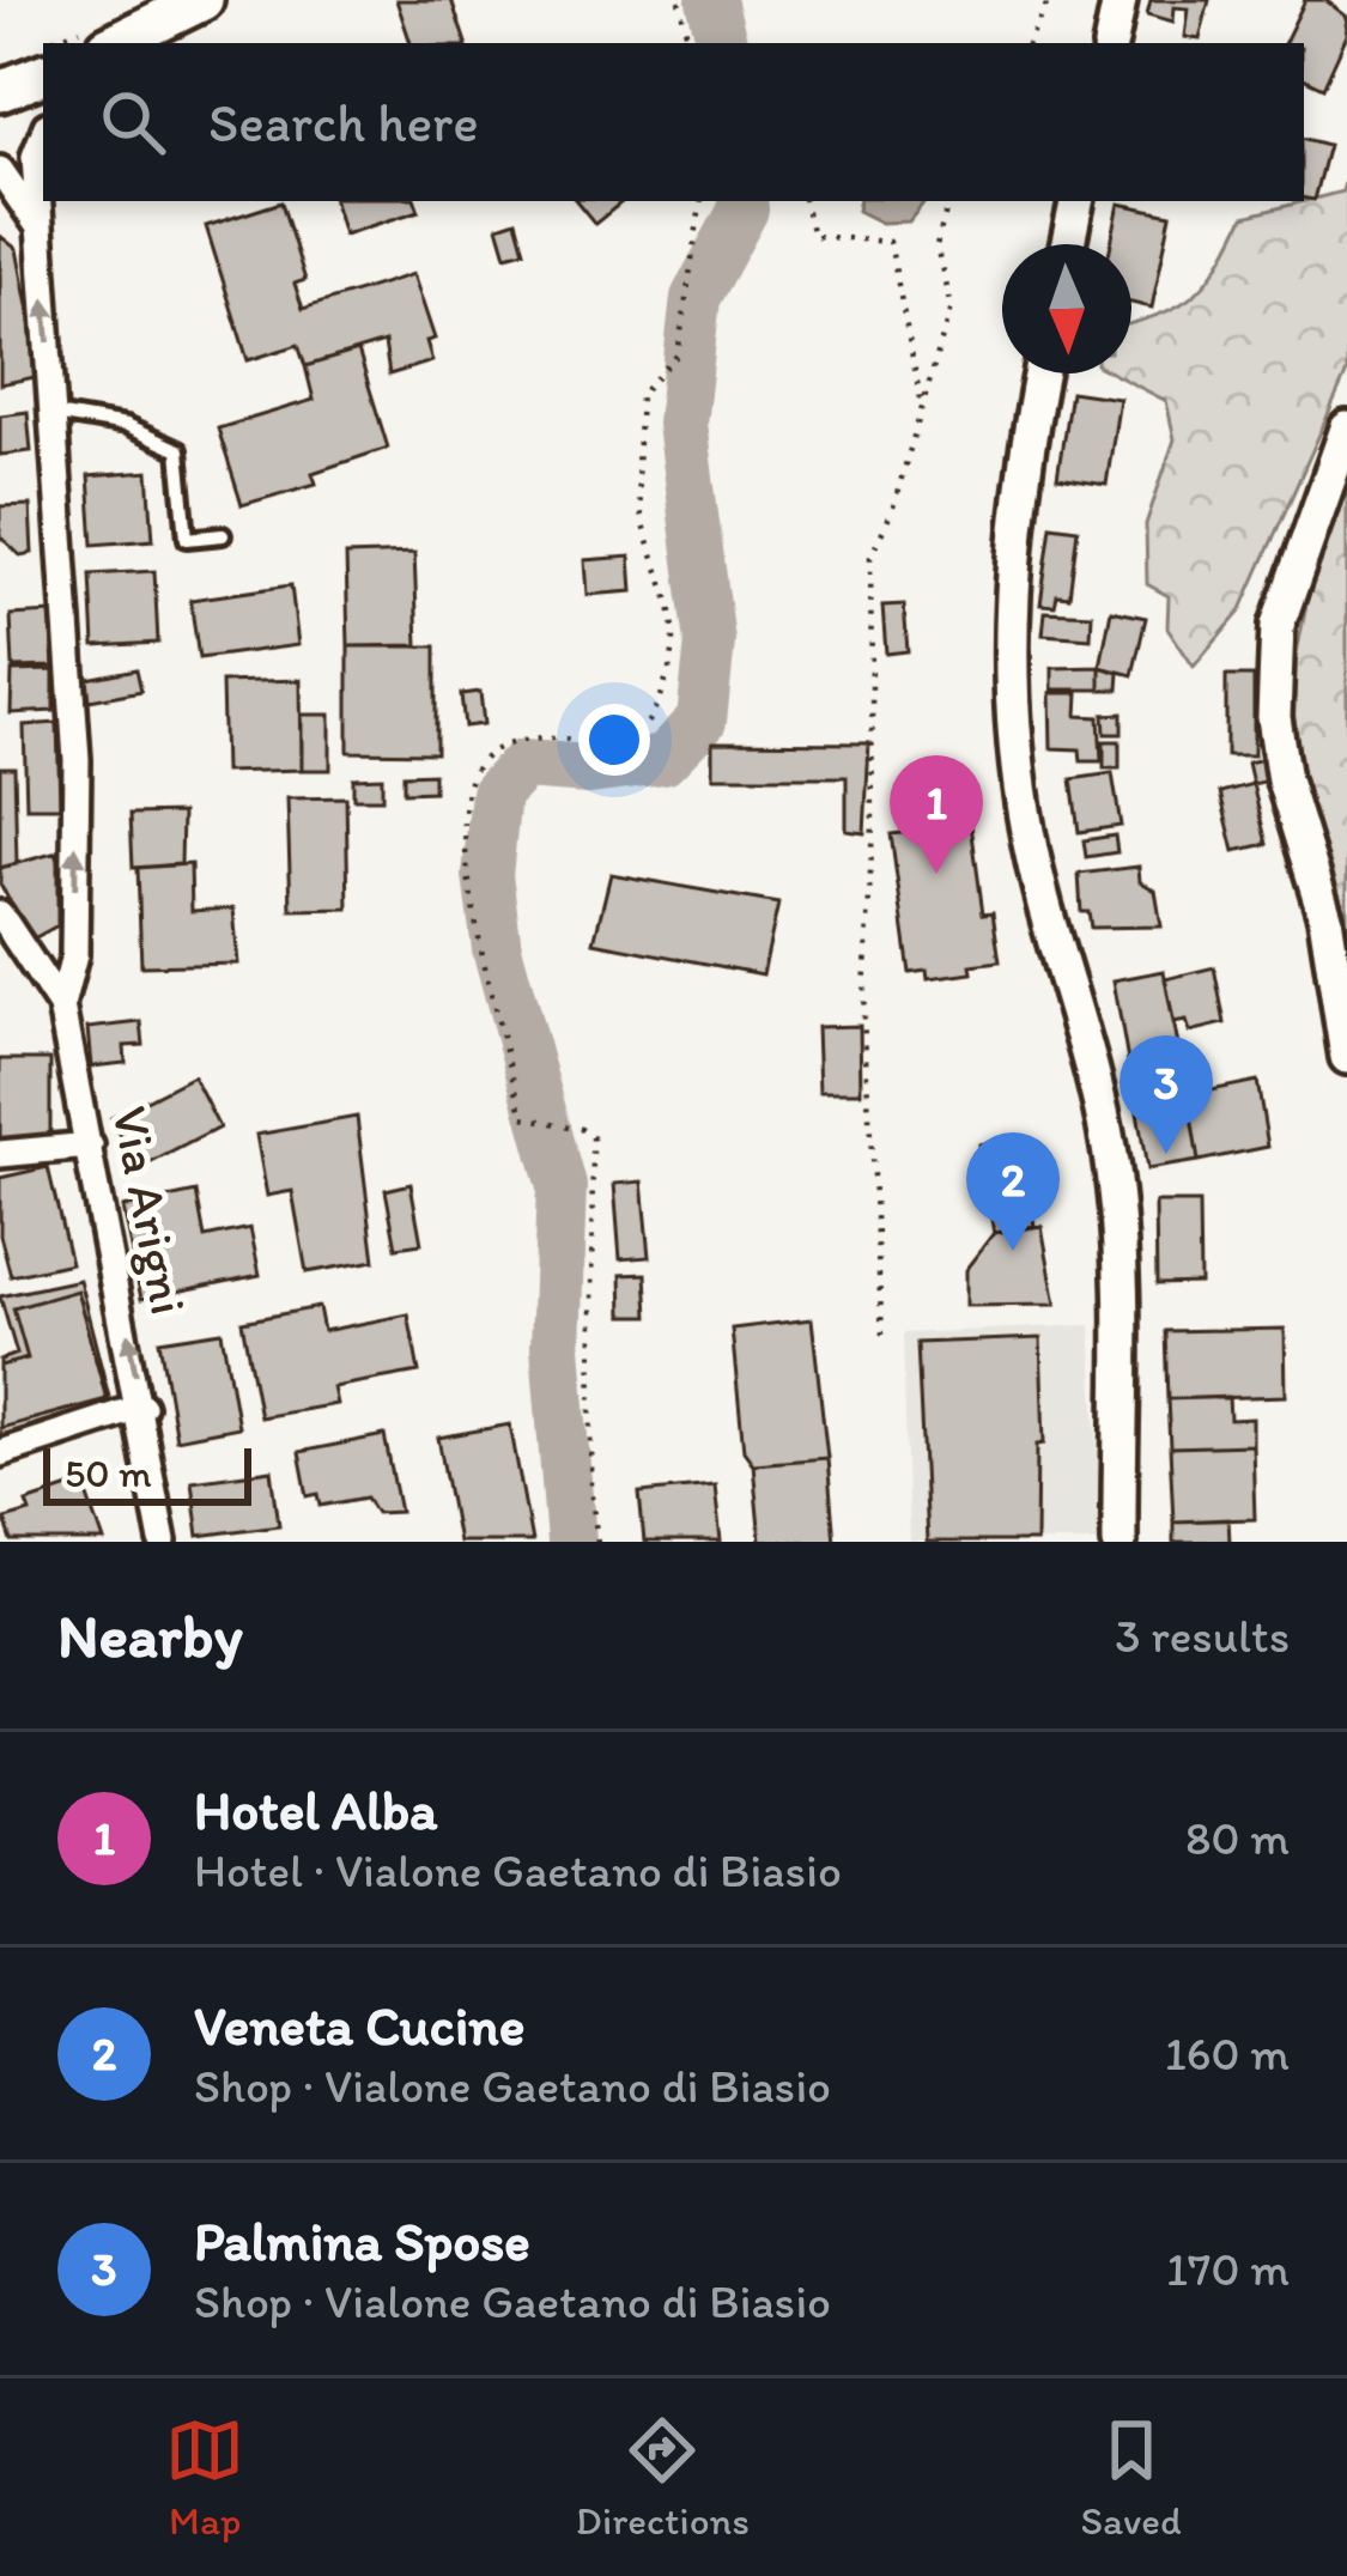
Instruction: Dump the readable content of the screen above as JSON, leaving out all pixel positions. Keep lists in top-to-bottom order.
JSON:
{
  "streets": {
    "street": ["Via Arigni"]
  },
  "one_way": ["Via Arigni"],
  "scale_bar": "50 m",
  "north": "bottom",
  "page": {
    "search": "Search here",
    "pins": ["1", "3", "2"],
    "scale": "50 m",
    "heading": ["Nearby", "3 results"],
    "list": [
      {
        "mark": "1",
        "name": "Hotel Alba",
        "note": "Hotel · Vialone Gaetano di Biasio",
        "value": "80 m"
      },
      {
        "mark": "2",
        "name": "Veneta Cucine",
        "note": "Shop · Vialone Gaetano di Biasio",
        "value": "160 m"
      },
      {
        "mark": "3",
        "name": "Palmina Spose",
        "note": "Shop · Vialone Gaetano di Biasio",
        "value": "170 m"
      }
    ],
    "nav": ["Map", "Directions", "Saved"]
  }
}
